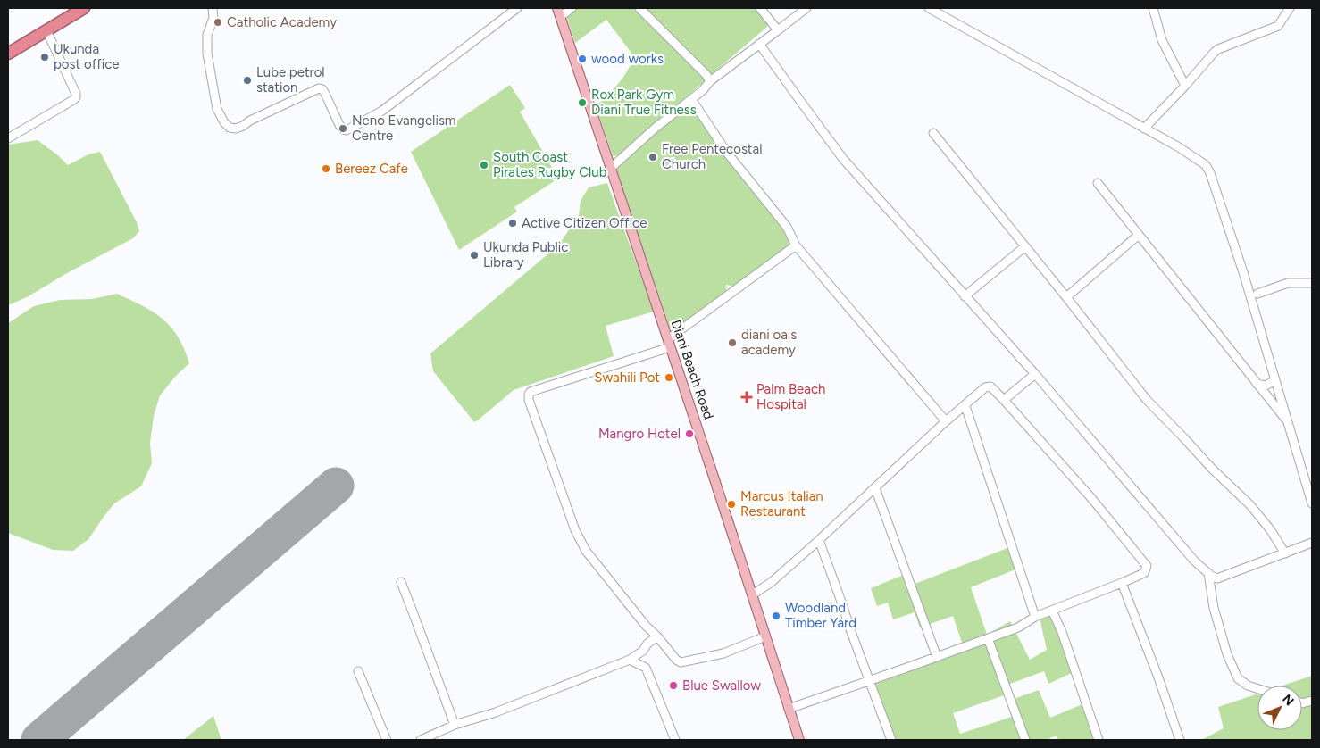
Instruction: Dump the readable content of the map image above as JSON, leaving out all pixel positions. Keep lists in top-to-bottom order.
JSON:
{
  "streets": {
    "main road": ["Diani Beach Road"]
  },
  "places": {
    "other": [
      "Catholic Academy",
      "Ukunda post office",
      "wood works",
      "Lube petrol station",
      "Rox Park Gym Diani True Fitness",
      "Neno Evangelism Centre",
      "Free Pentecostal Church",
      "South Coast Pirates Rugby Club",
      "Bereez Cafe",
      "Active Citizen Office",
      "Ukunda Public Library",
      "diani oais academy",
      "Swahili Pot",
      "Mangro Hotel",
      "Marcus Italian Restaurant",
      "Woodland Timber Yard",
      "Blue Swallow"
    ],
    "health": ["Palm Beach Hospital"]
  },
  "north": "top right"
}
